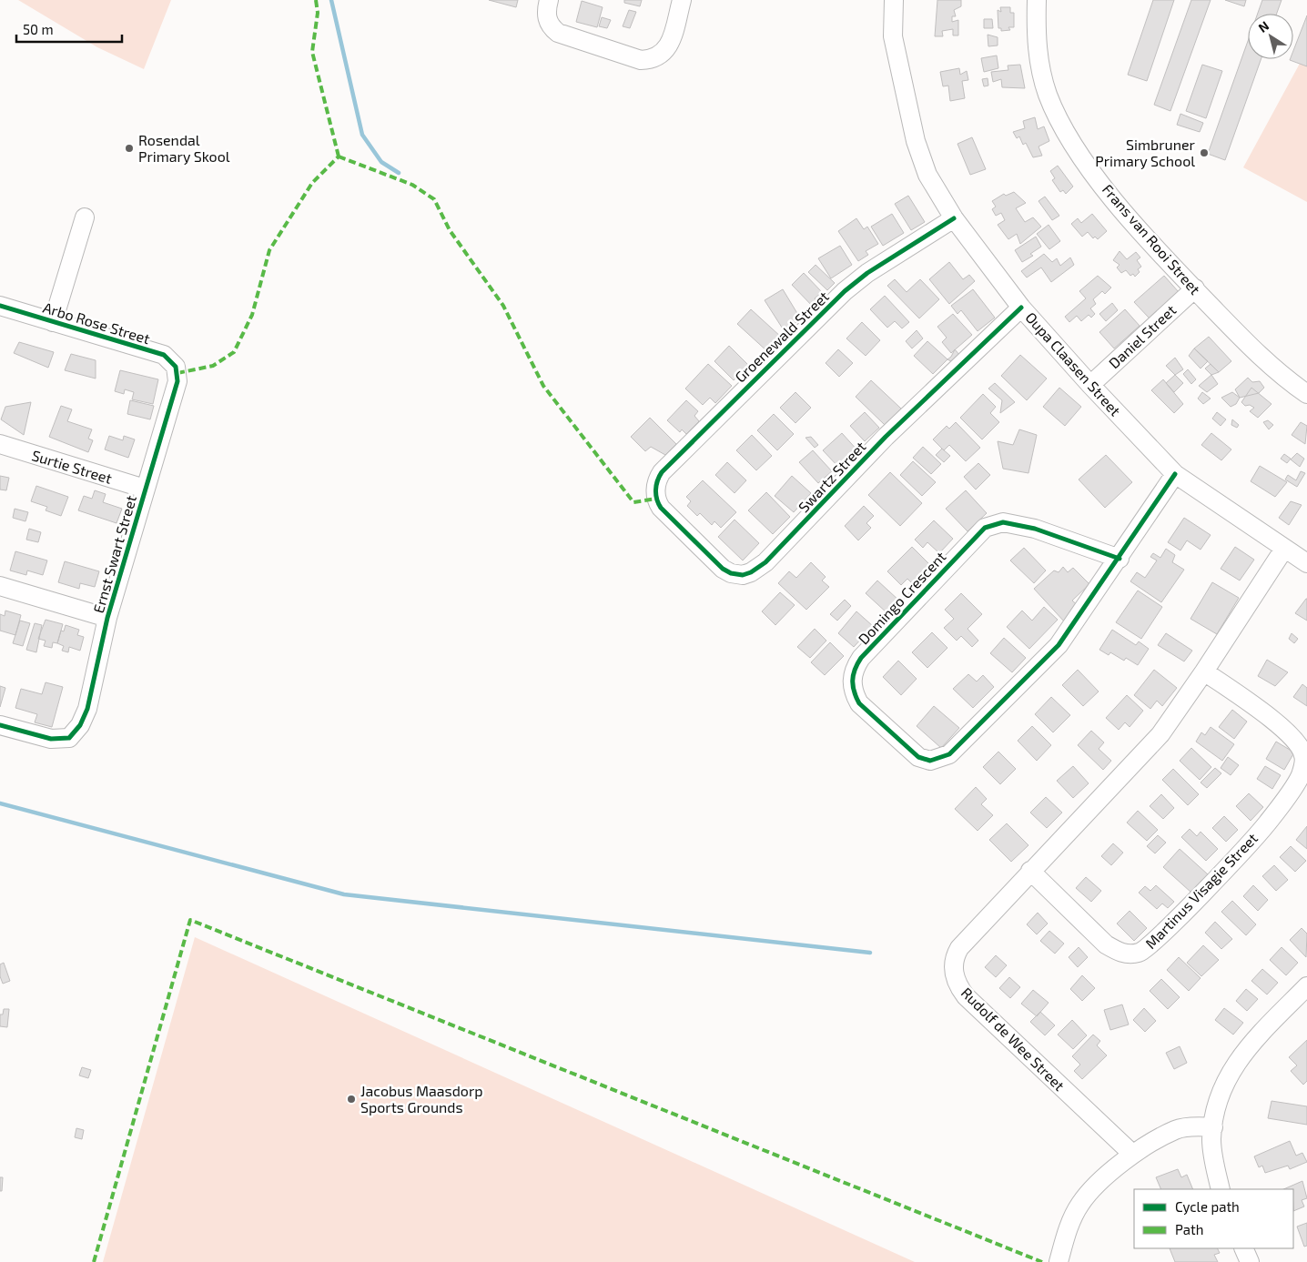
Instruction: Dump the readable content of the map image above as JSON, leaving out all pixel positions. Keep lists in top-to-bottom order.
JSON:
{
  "streets": {
    "street": [
      "Frans van Rooi Street",
      "Arbo Rose Street",
      "Groenewald Street",
      "Daniel Street",
      "Oupa Claasen Street",
      "Surtie Street",
      "Swartz Street",
      "Ernst Swart Street",
      "Domingo Crescent",
      "Martinus Visagie Street",
      "Rudolf de Wee Street"
    ]
  },
  "crossings": [
    ["Frans van Rooi Street", "Daniel Street"],
    ["Arbo Rose Street", "Ernst Swart Street"],
    ["Groenewald Street", "Oupa Claasen Street"],
    ["Groenewald Street", "Swartz Street"],
    ["Daniel Street", "Oupa Claasen Street"],
    ["Oupa Claasen Street", "Swartz Street"],
    ["Oupa Claasen Street", "Domingo Crescent"],
    ["Surtie Street", "Ernst Swart Street"],
    ["Martinus Visagie Street", "Rudolf de Wee Street"]
  ],
  "places": ["Rosendal Primary Skool", "Simbruner Primary School", "Jacobus Maasdorp Sports Grounds"],
  "legend": ["Cycle path", "Path"],
  "scale_bar": "50 m",
  "north": "top left"
}
